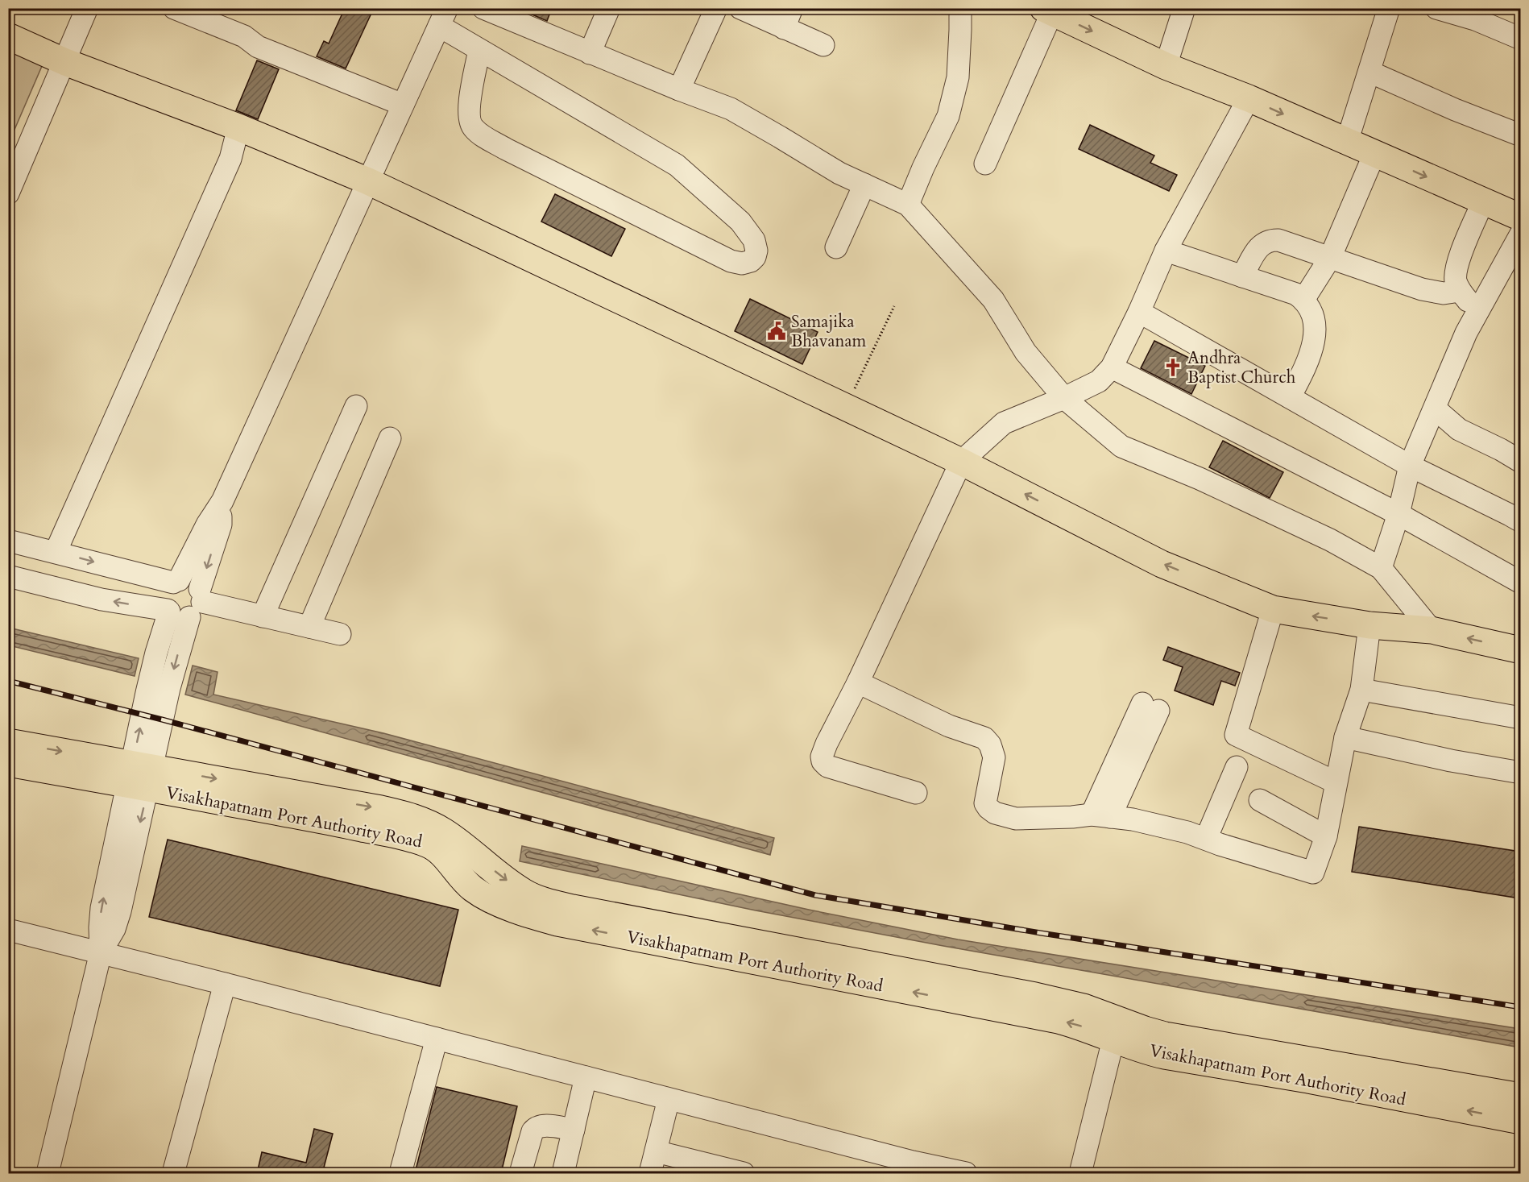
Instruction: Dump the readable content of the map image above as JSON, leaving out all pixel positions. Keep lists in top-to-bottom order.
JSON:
{
  "streets": {
    "main road": ["Visakhapatnam Port Authority Road"]
  },
  "places": {
    "public building": ["Samajika Bhavanam"],
    "church": ["Andhra Baptist Church"]
  }
}
